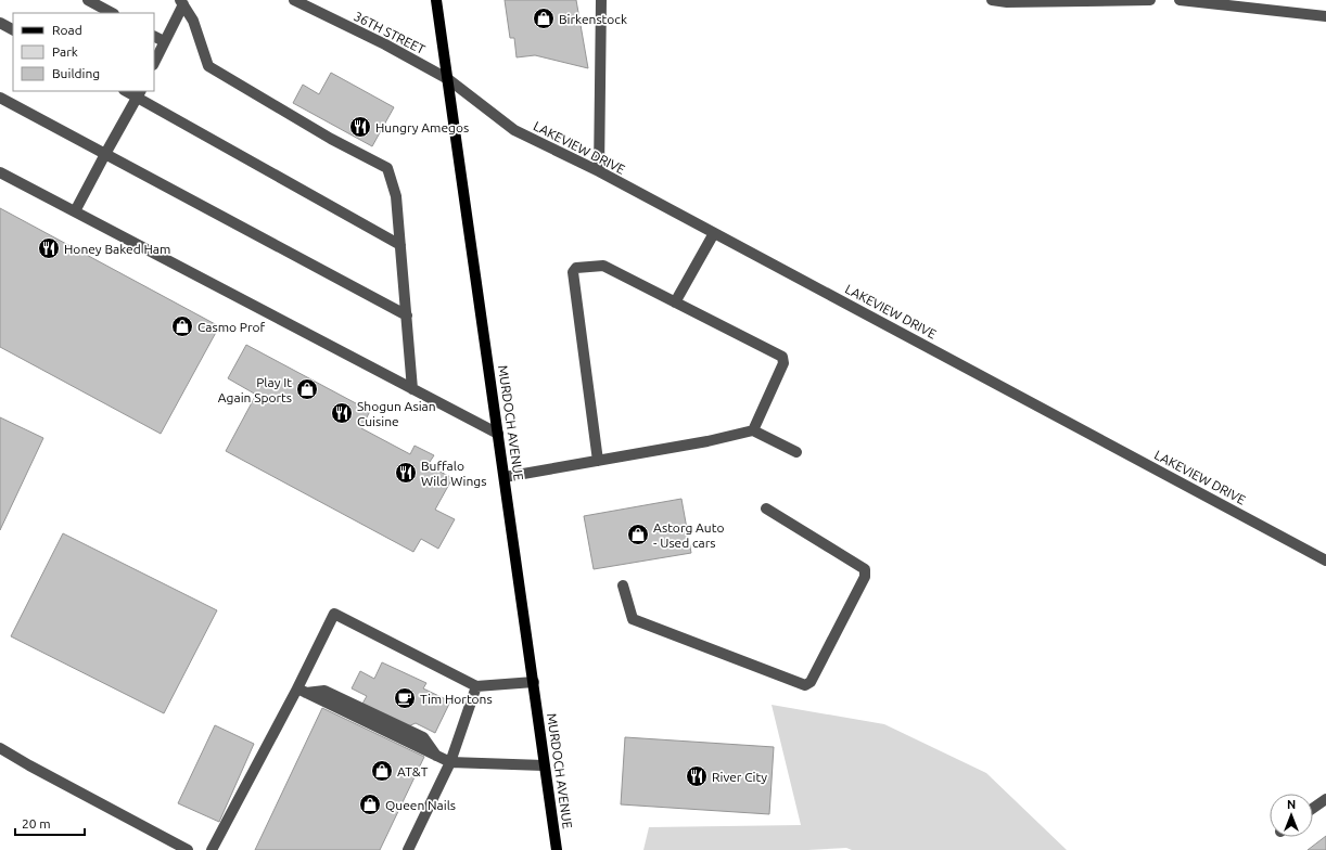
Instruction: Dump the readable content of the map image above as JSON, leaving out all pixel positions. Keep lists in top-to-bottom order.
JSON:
{
  "streets": {
    "main road": ["MURDOCH AVENUE"],
    "street": ["36TH STREET", "LAKEVIEW DRIVE"]
  },
  "crossings": [
    ["36TH STREET", "LAKEVIEW DRIVE"],
    ["36TH STREET", "MURDOCH AVENUE"],
    ["LAKEVIEW DRIVE", "MURDOCH AVENUE"]
  ],
  "places": {
    "shop": [
      "Birkenstock",
      "Casmo Prof",
      "Play It Again Sports",
      "Astorg Auto - Used cars",
      "AT&T",
      "Queen Nails"
    ],
    "restaurant": [
      "Hungry Amegos",
      "Honey Baked Ham",
      "Shogun Asian Cuisine",
      "Buffalo Wild Wings",
      "River City"
    ],
    "cafe": ["Tim Hortons"]
  },
  "legend": ["Road", "Park", "Building"],
  "scale_bar": "20 m",
  "north": "top"
}
